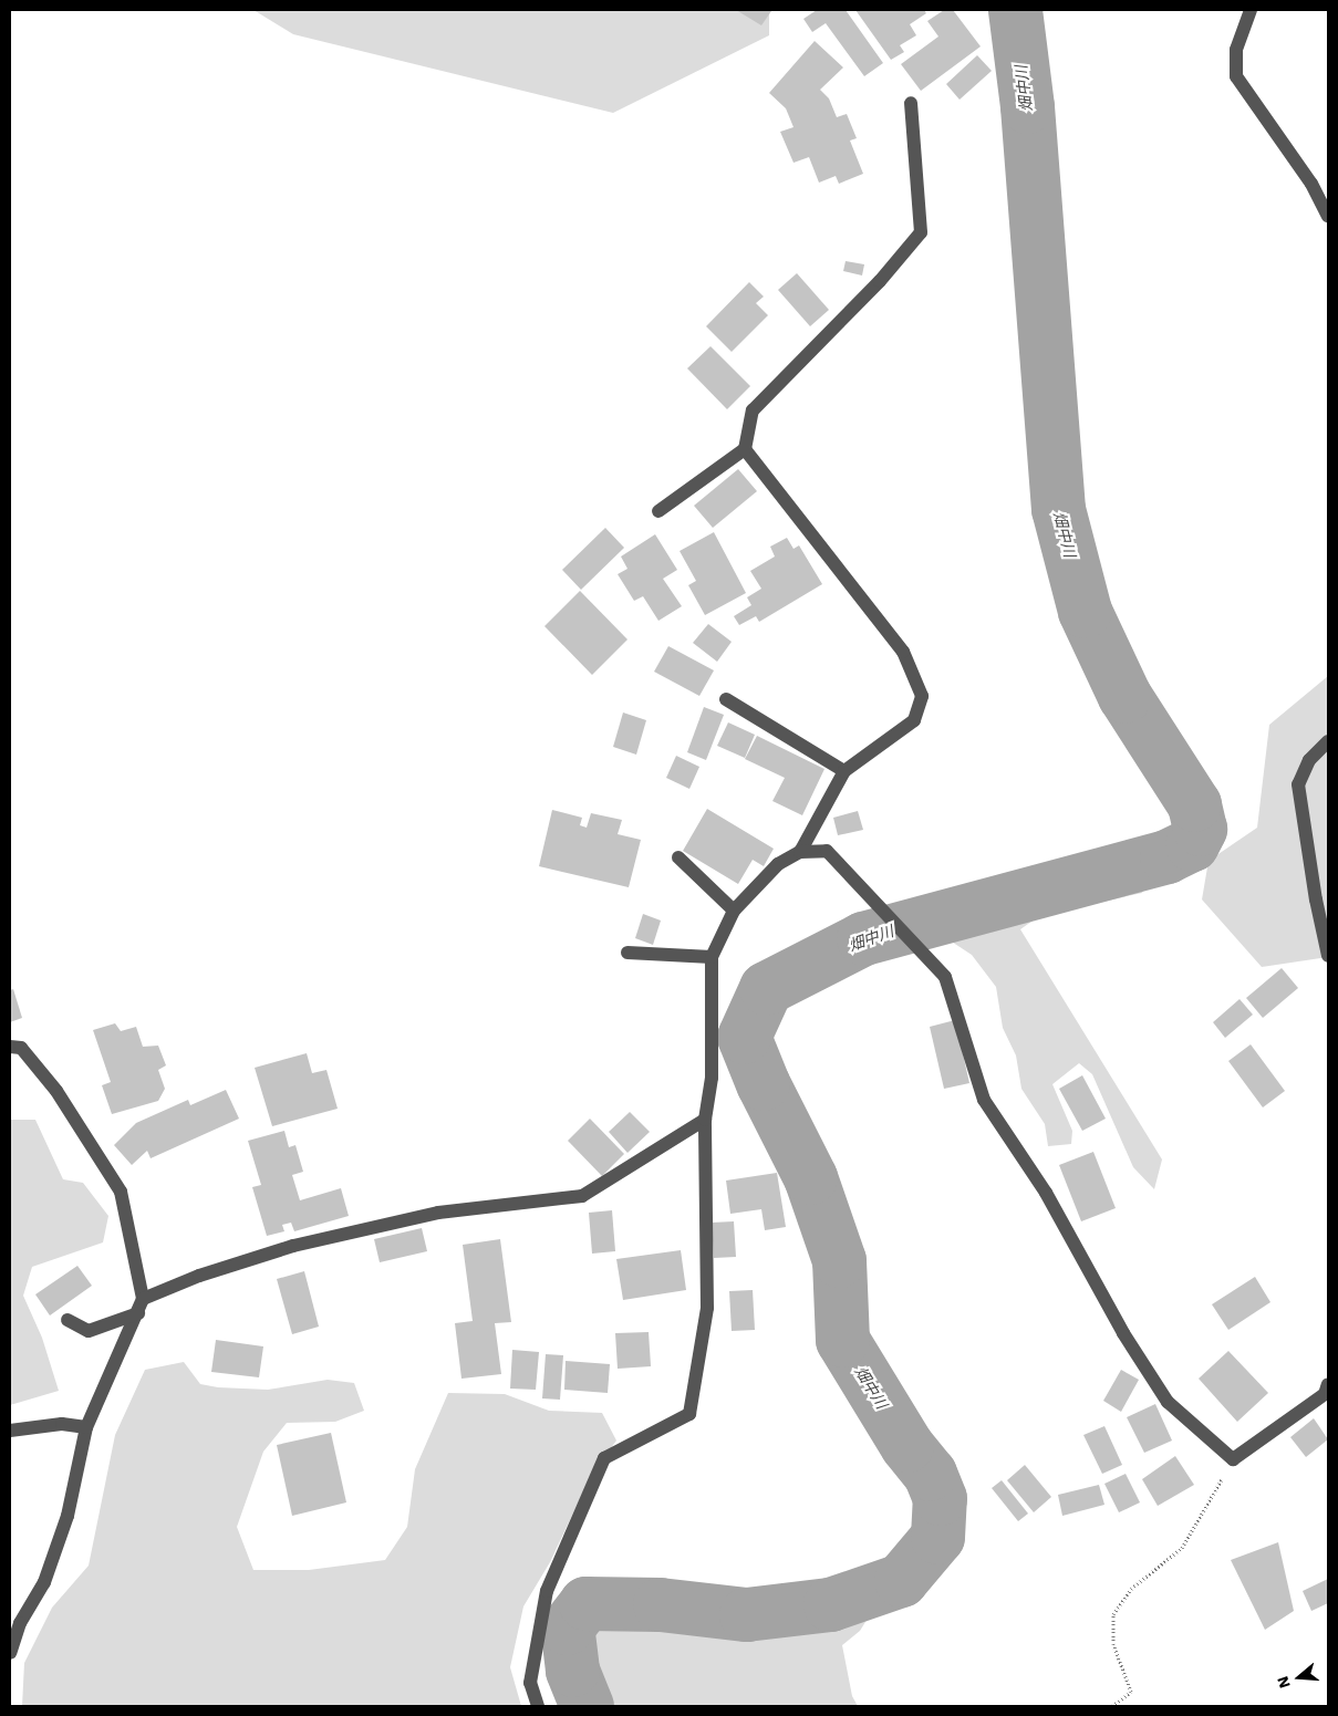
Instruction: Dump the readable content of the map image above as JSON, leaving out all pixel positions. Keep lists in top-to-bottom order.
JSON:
{
  "water": ["畑中川"],
  "north": "left"
}
